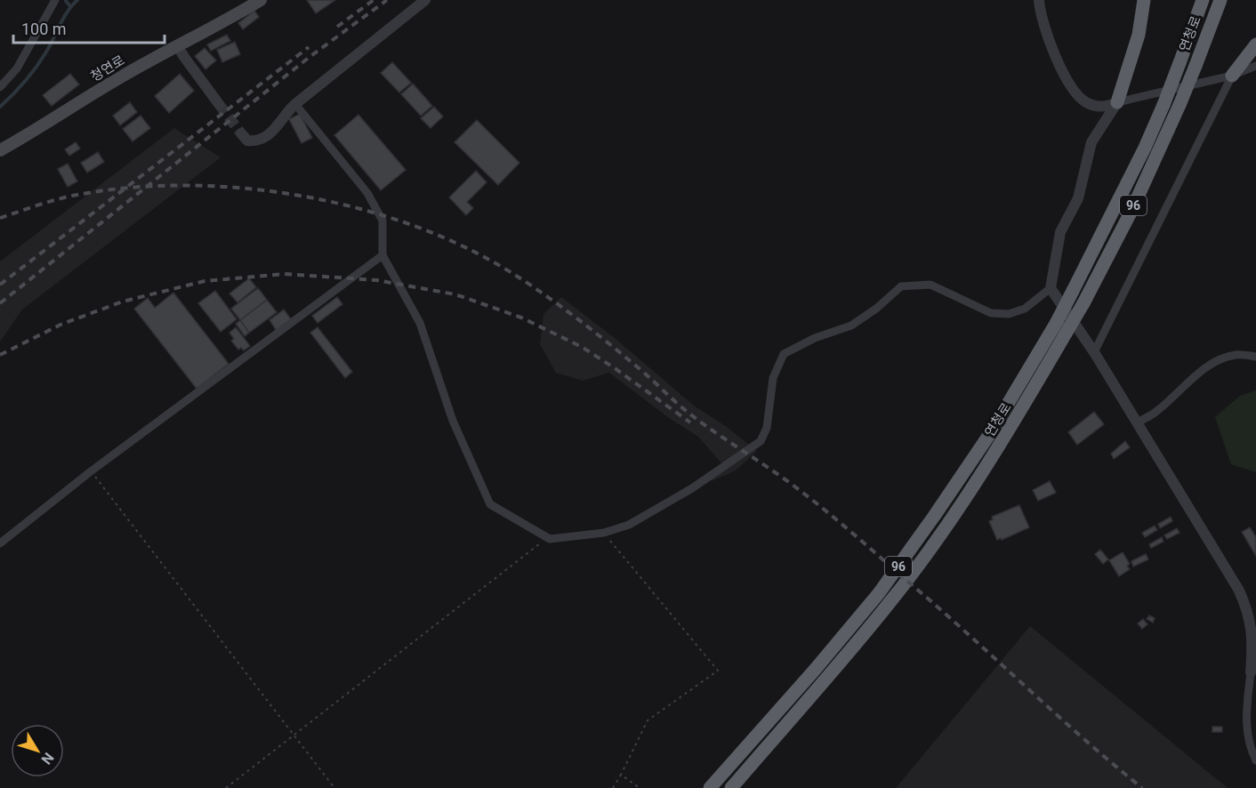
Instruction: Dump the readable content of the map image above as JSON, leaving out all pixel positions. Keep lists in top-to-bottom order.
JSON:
{
  "streets": {
    "highway": ["연청로", "96"],
    "main road": ["청연로"]
  },
  "scale_bar": "100 m",
  "north": "bottom right"
}
